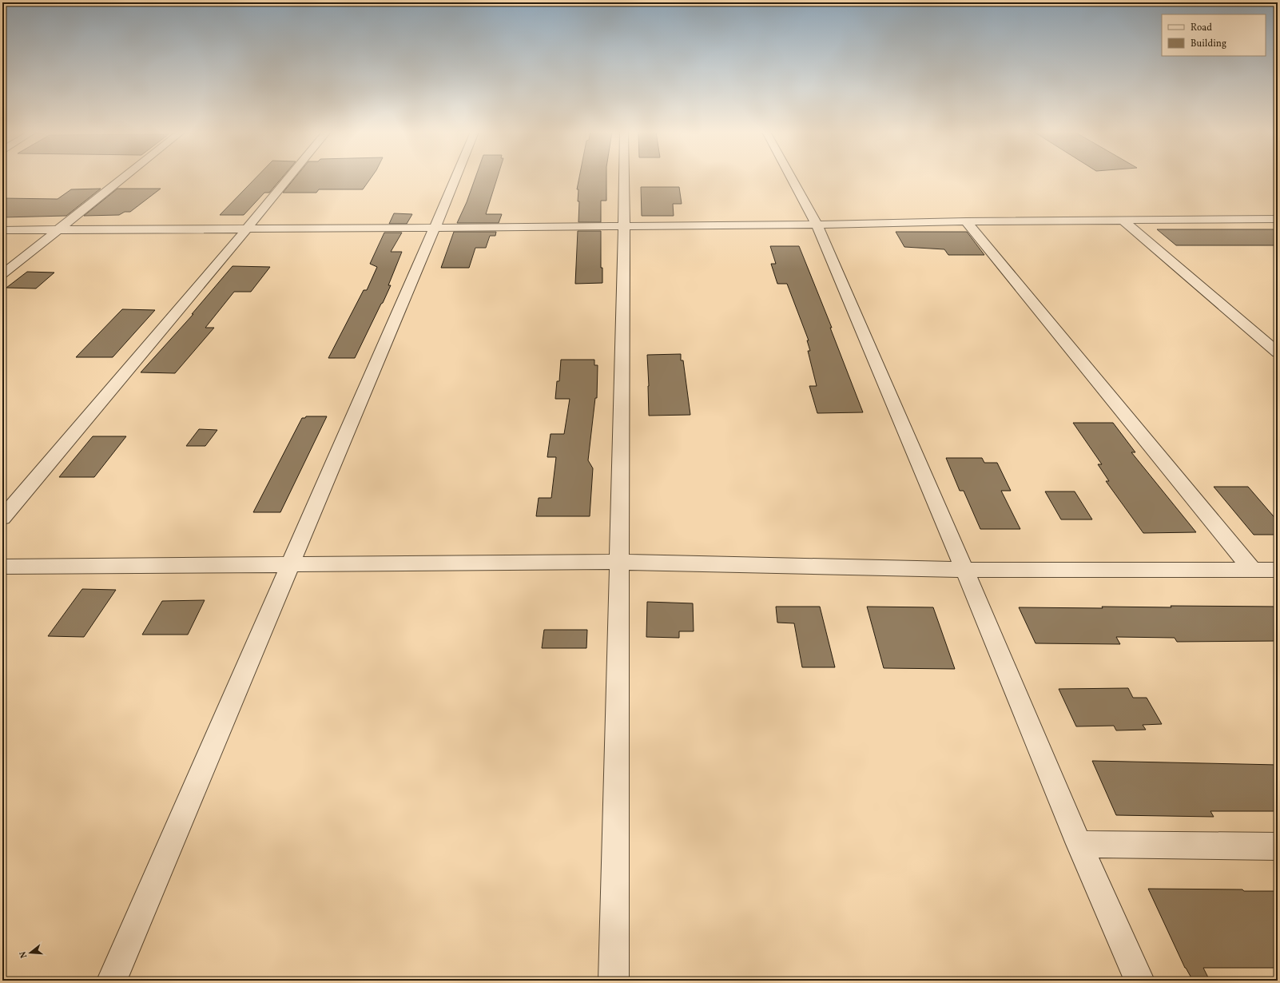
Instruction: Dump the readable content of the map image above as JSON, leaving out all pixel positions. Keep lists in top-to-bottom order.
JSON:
{
  "legend": ["Road", "Building"],
  "north": "left"
}
